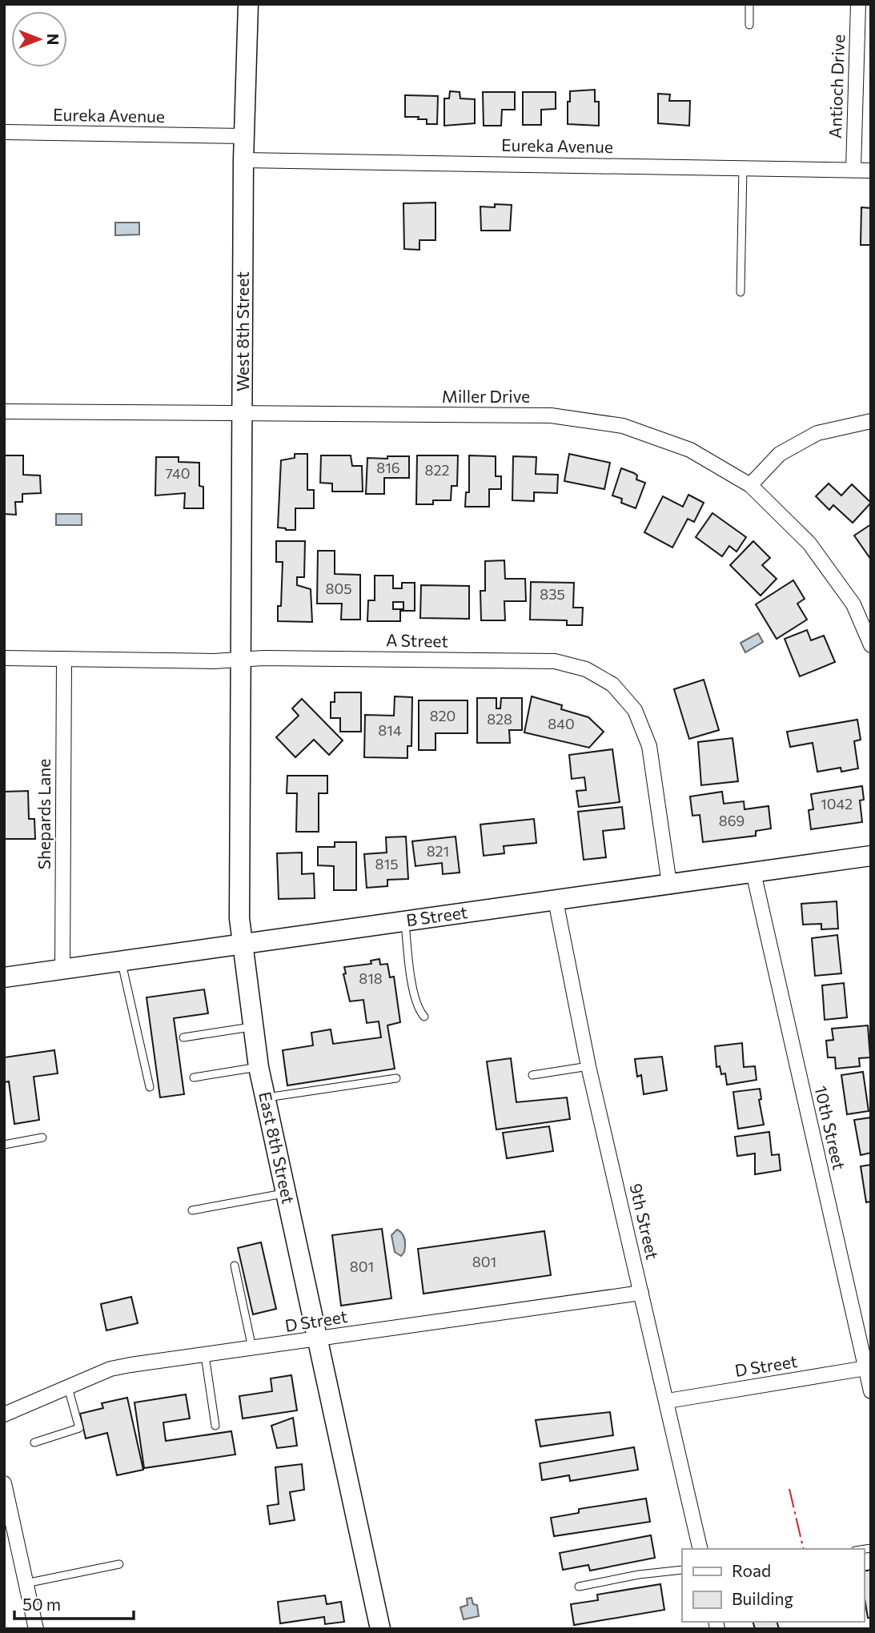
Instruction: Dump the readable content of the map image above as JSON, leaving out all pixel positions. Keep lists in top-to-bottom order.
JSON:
{
  "streets": {
    "street": [
      "Antioch Drive",
      "Eureka Avenue",
      "West 8th Street",
      "Miller Drive",
      "A Street",
      "Shepards Lane",
      "B Street",
      "10th Street",
      "East 8th Street",
      "9th Street",
      "D Street"
    ]
  },
  "crossings": [
    ["Antioch Drive", "Eureka Avenue"],
    ["Eureka Avenue", "West 8th Street"],
    ["West 8th Street", "Miller Drive"],
    ["West 8th Street", "A Street"],
    ["West 8th Street", "East 8th Street"],
    ["A Street", "Shepards Lane"],
    ["A Street", "B Street"],
    ["A Street", "East 8th Street"],
    ["Shepards Lane", "B Street"],
    ["B Street", "10th Street"],
    ["B Street", "East 8th Street"],
    ["B Street", "9th Street"],
    ["10th Street", "D Street"],
    ["East 8th Street", "D Street"],
    ["9th Street", "D Street"]
  ],
  "house_numbers": [
    "816",
    "822",
    "740",
    "805",
    "835",
    "820",
    "828",
    "840",
    "814",
    "1042",
    "869",
    "821",
    "815",
    "818",
    "801",
    "801"
  ],
  "legend": ["Road", "Building"],
  "scale_bar": "50 m",
  "north": "right"
}
